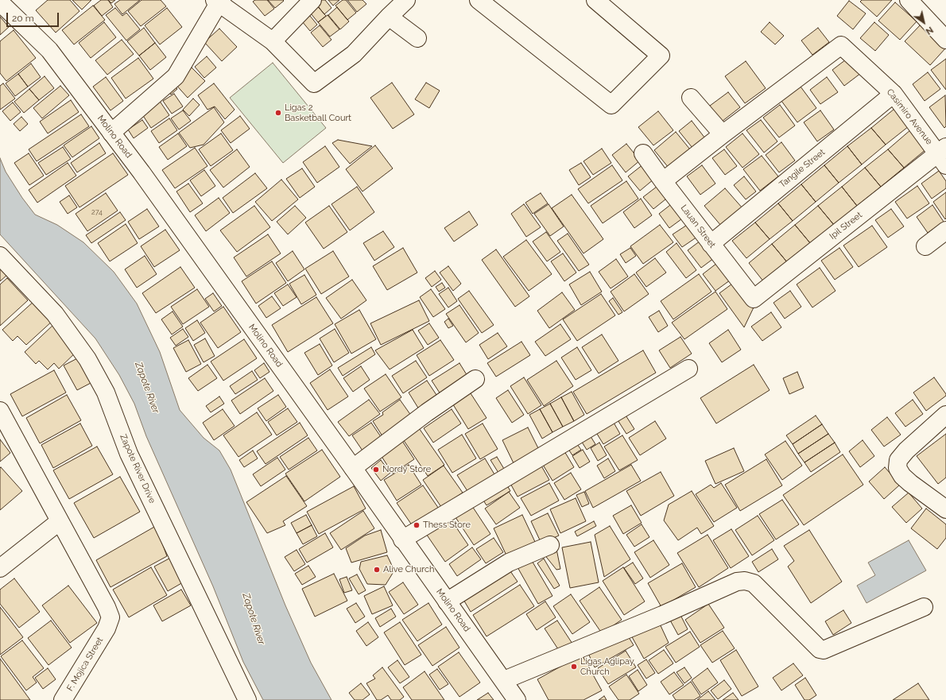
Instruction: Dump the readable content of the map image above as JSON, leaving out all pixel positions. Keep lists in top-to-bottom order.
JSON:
{
  "streets": {
    "street": [
      "Casimiro Avenue",
      "Molino Road",
      "Tangile Street",
      "Ipil Street",
      "Lauan Street",
      "Zapote River Drive",
      "F. Mojica Street"
    ]
  },
  "crossings": [
    ["Casimiro Avenue", "Tangile Street"],
    ["Casimiro Avenue", "Ipil Street"],
    ["Tangile Street", "Lauan Street"],
    ["Ipil Street", "Lauan Street"]
  ],
  "water": ["Zapote River"],
  "places": [
    "Ligas 2 Basketball Court",
    "Nordy Store",
    "Thess Store",
    "Alive Church",
    "Ligas Aglipay Church"
  ],
  "house_numbers": ["274"],
  "scale_bar": "20 m",
  "north": "bottom right"
}
